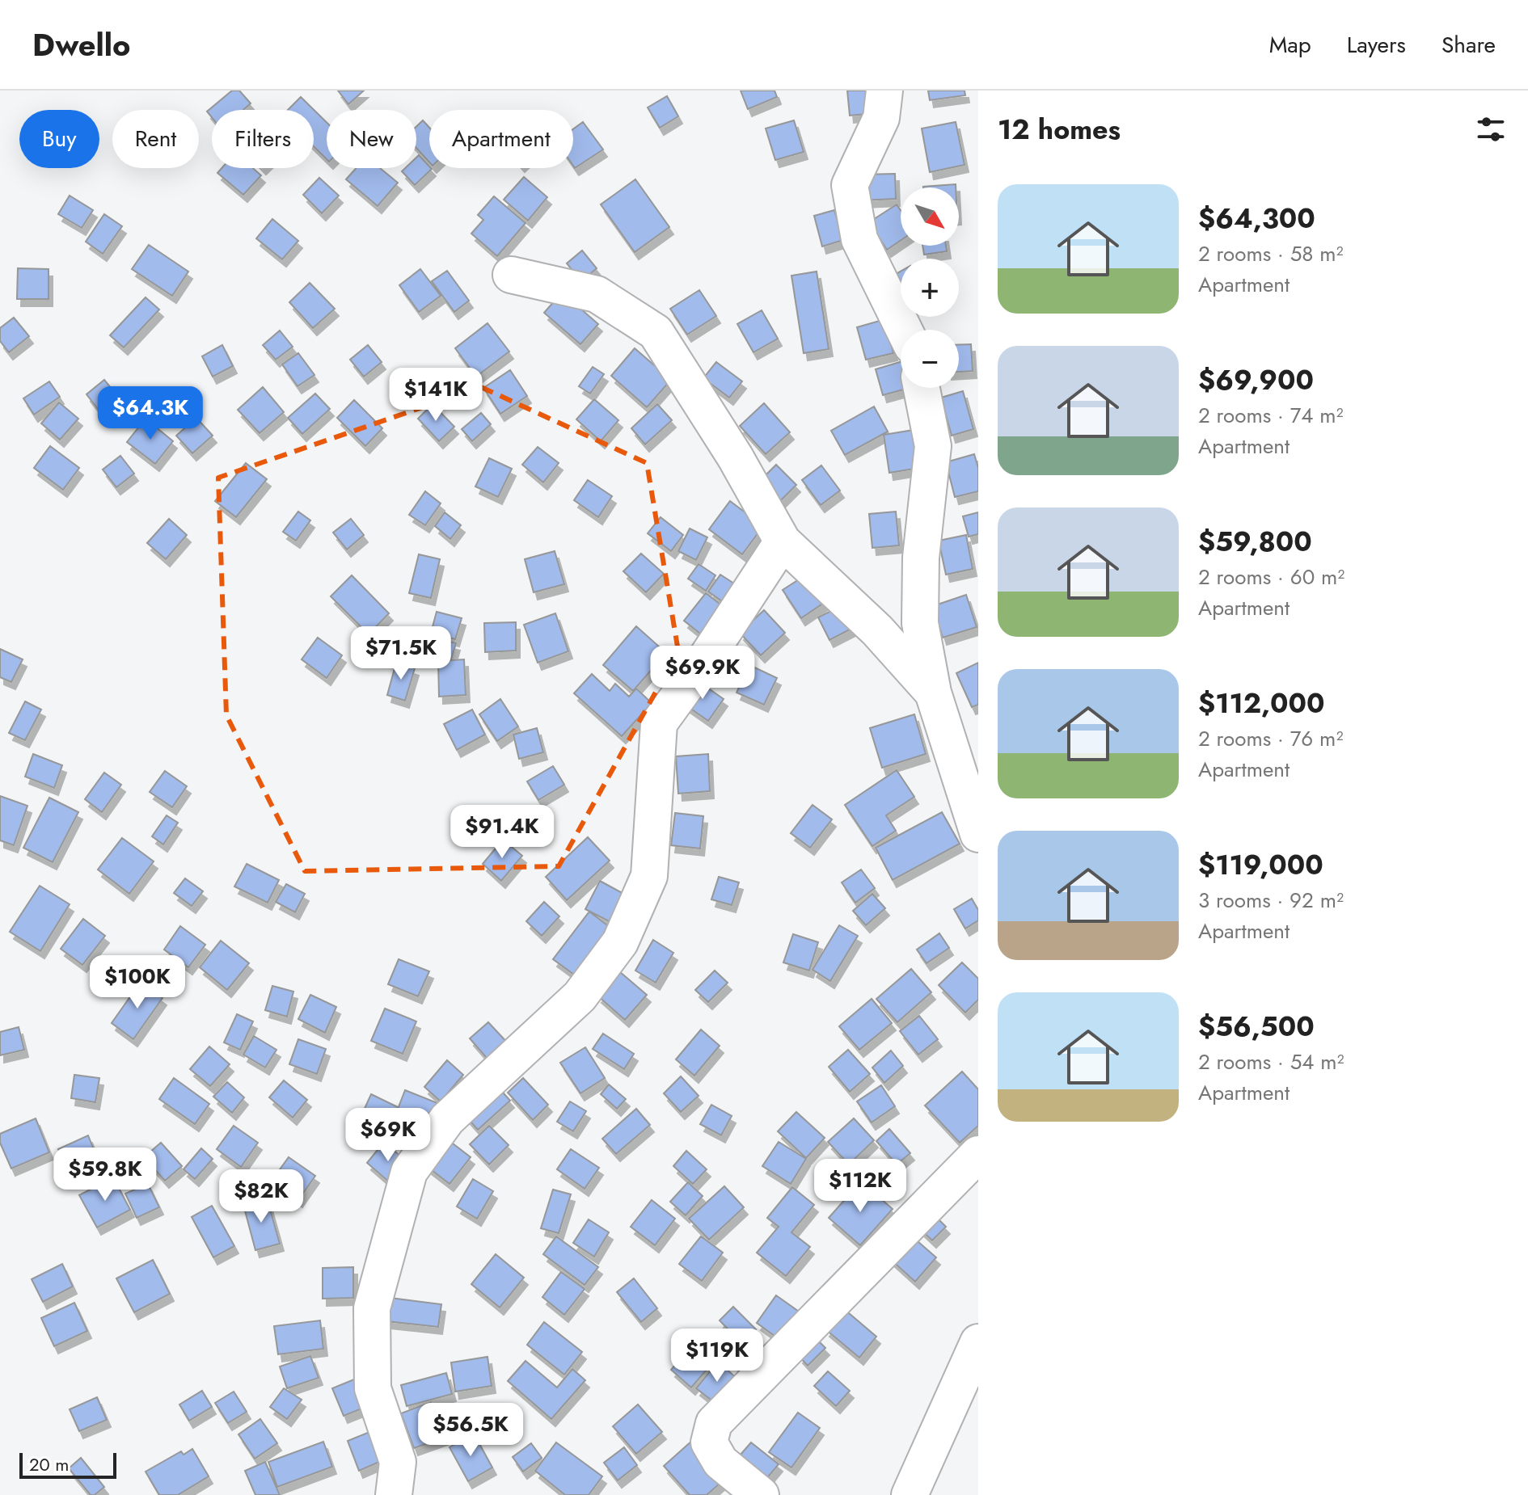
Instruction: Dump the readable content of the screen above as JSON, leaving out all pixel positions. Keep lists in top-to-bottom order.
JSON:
{
  "scale_bar": "20 m",
  "north": "bottom right",
  "page": {
    "header": "Dwello",
    "nav": ["Map", "Layers", "Share"],
    "heading": "12 homes",
    "chip": [
      "Buy",
      "Rent",
      "Filters",
      "New",
      "Apartment"
    ],
    "list": [
      {
        "name": "$64,300",
        "note": "2 rooms · 58 m² · Apartment"
      },
      {
        "name": "$69,900",
        "note": "2 rooms · 74 m² · Apartment"
      },
      {
        "name": "$59,800",
        "note": "2 rooms · 60 m² · Apartment"
      },
      {
        "name": "$112,000",
        "note": "2 rooms · 76 m² · Apartment"
      },
      {
        "name": "$119,000",
        "note": "3 rooms · 92 m² · Apartment"
      },
      {
        "name": "$56,500",
        "note": "2 rooms · 54 m² · Apartment"
      }
    ],
    "map_buttons": ["+", "−"],
    "price": [
      "$141K",
      "$64.3K",
      "$71.5K",
      "$69.9K",
      "$91.4K",
      "$100K",
      "$69K",
      "$59.8K",
      "$112K",
      "$82K",
      "$119K",
      "$56.5K"
    ],
    "scale": "20 m"
  }
}
